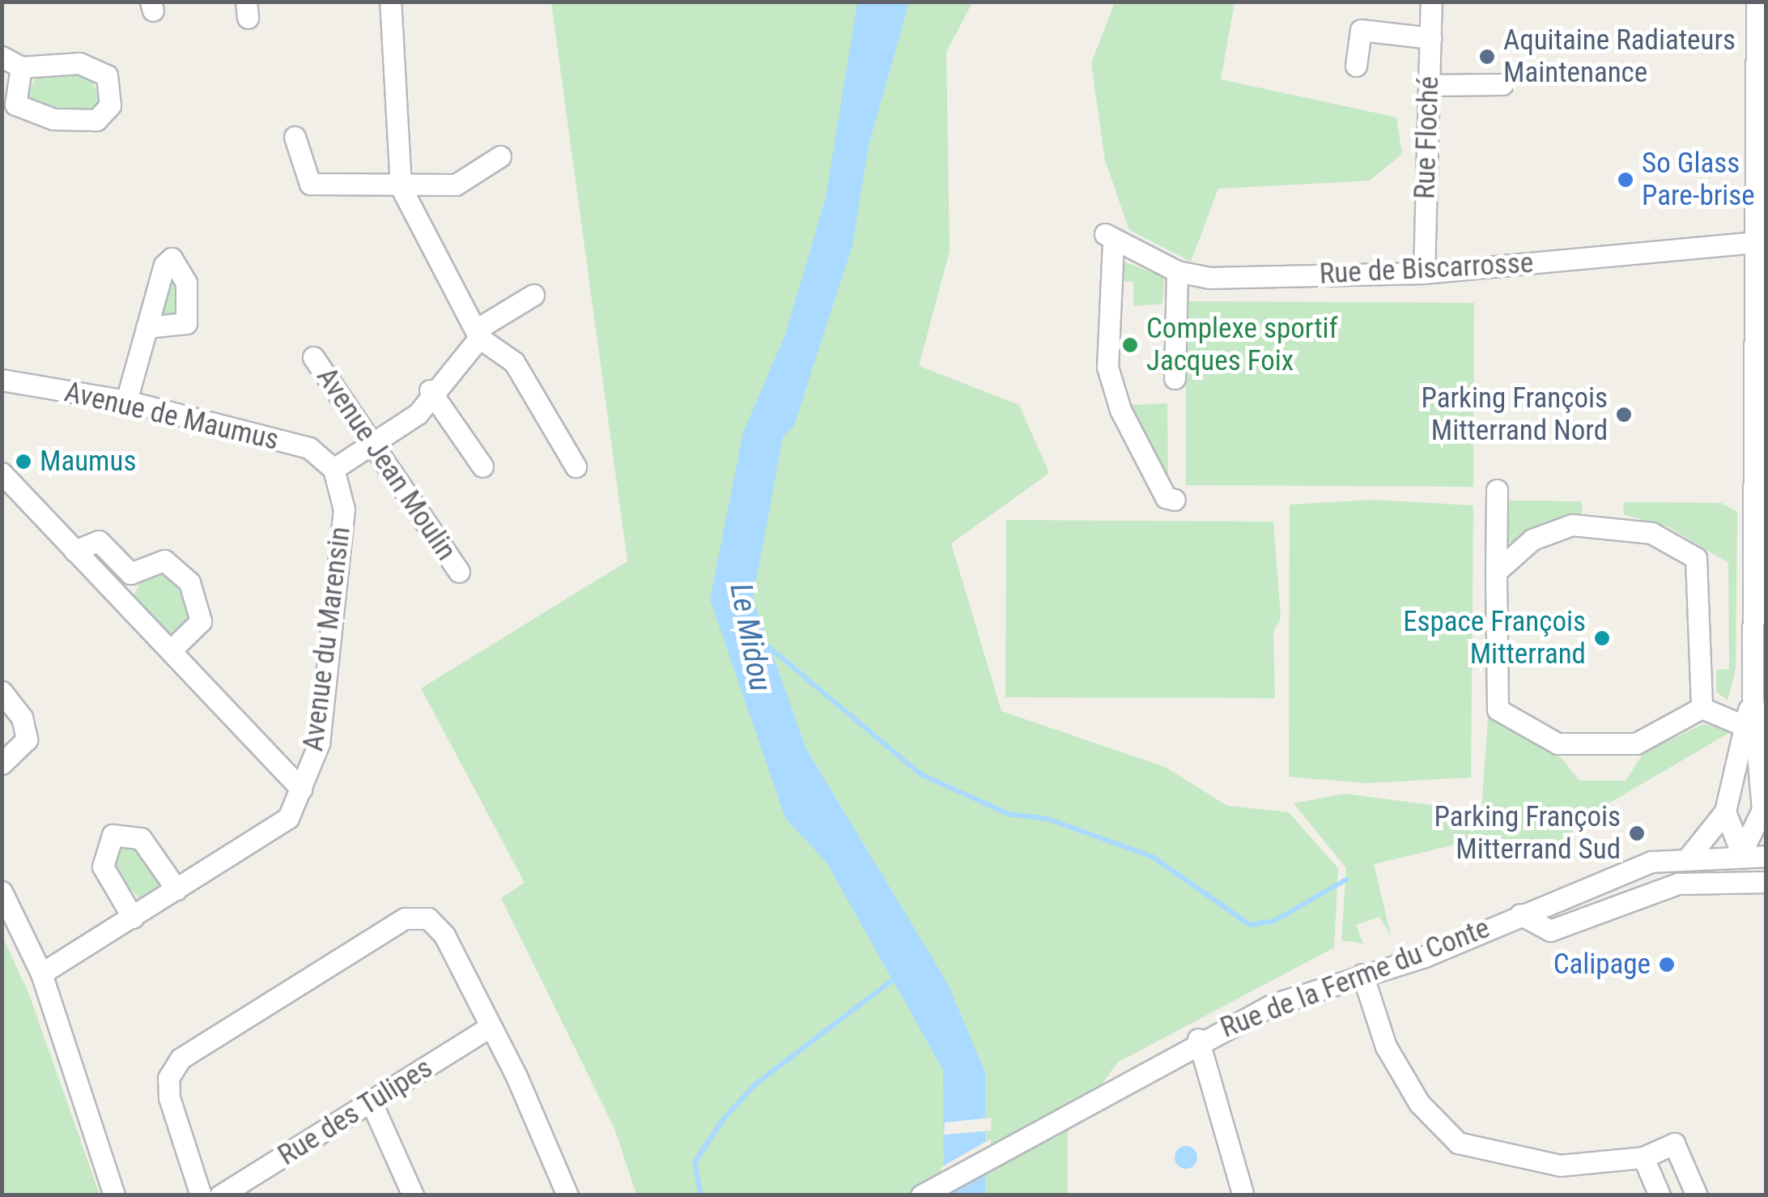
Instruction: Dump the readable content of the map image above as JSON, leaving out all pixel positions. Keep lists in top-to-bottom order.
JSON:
{
  "streets": {
    "street": [
      "Rue Floché",
      "Rue de Biscarrosse",
      "Avenue de Maumus",
      "Avenue Jean Moulin",
      "Avenue du Marensin",
      "Rue de la Ferme du Conte",
      "Rue des Tulipes"
    ]
  },
  "crossings": [
    ["Rue Floché", "Rue de Biscarrosse"],
    ["Avenue de Maumus", "Avenue du Marensin"]
  ],
  "water": ["Le Midou"],
  "places": [
    "Aquitaine Radiateurs Maintenance",
    "So Glass Pare-brise",
    "Complexe sportif Jacques Foix",
    "Parking François Mitterrand Nord",
    "Maumus",
    "Espace François Mitterrand",
    "Parking François Mitterrand Sud",
    "Calipage"
  ]
}
